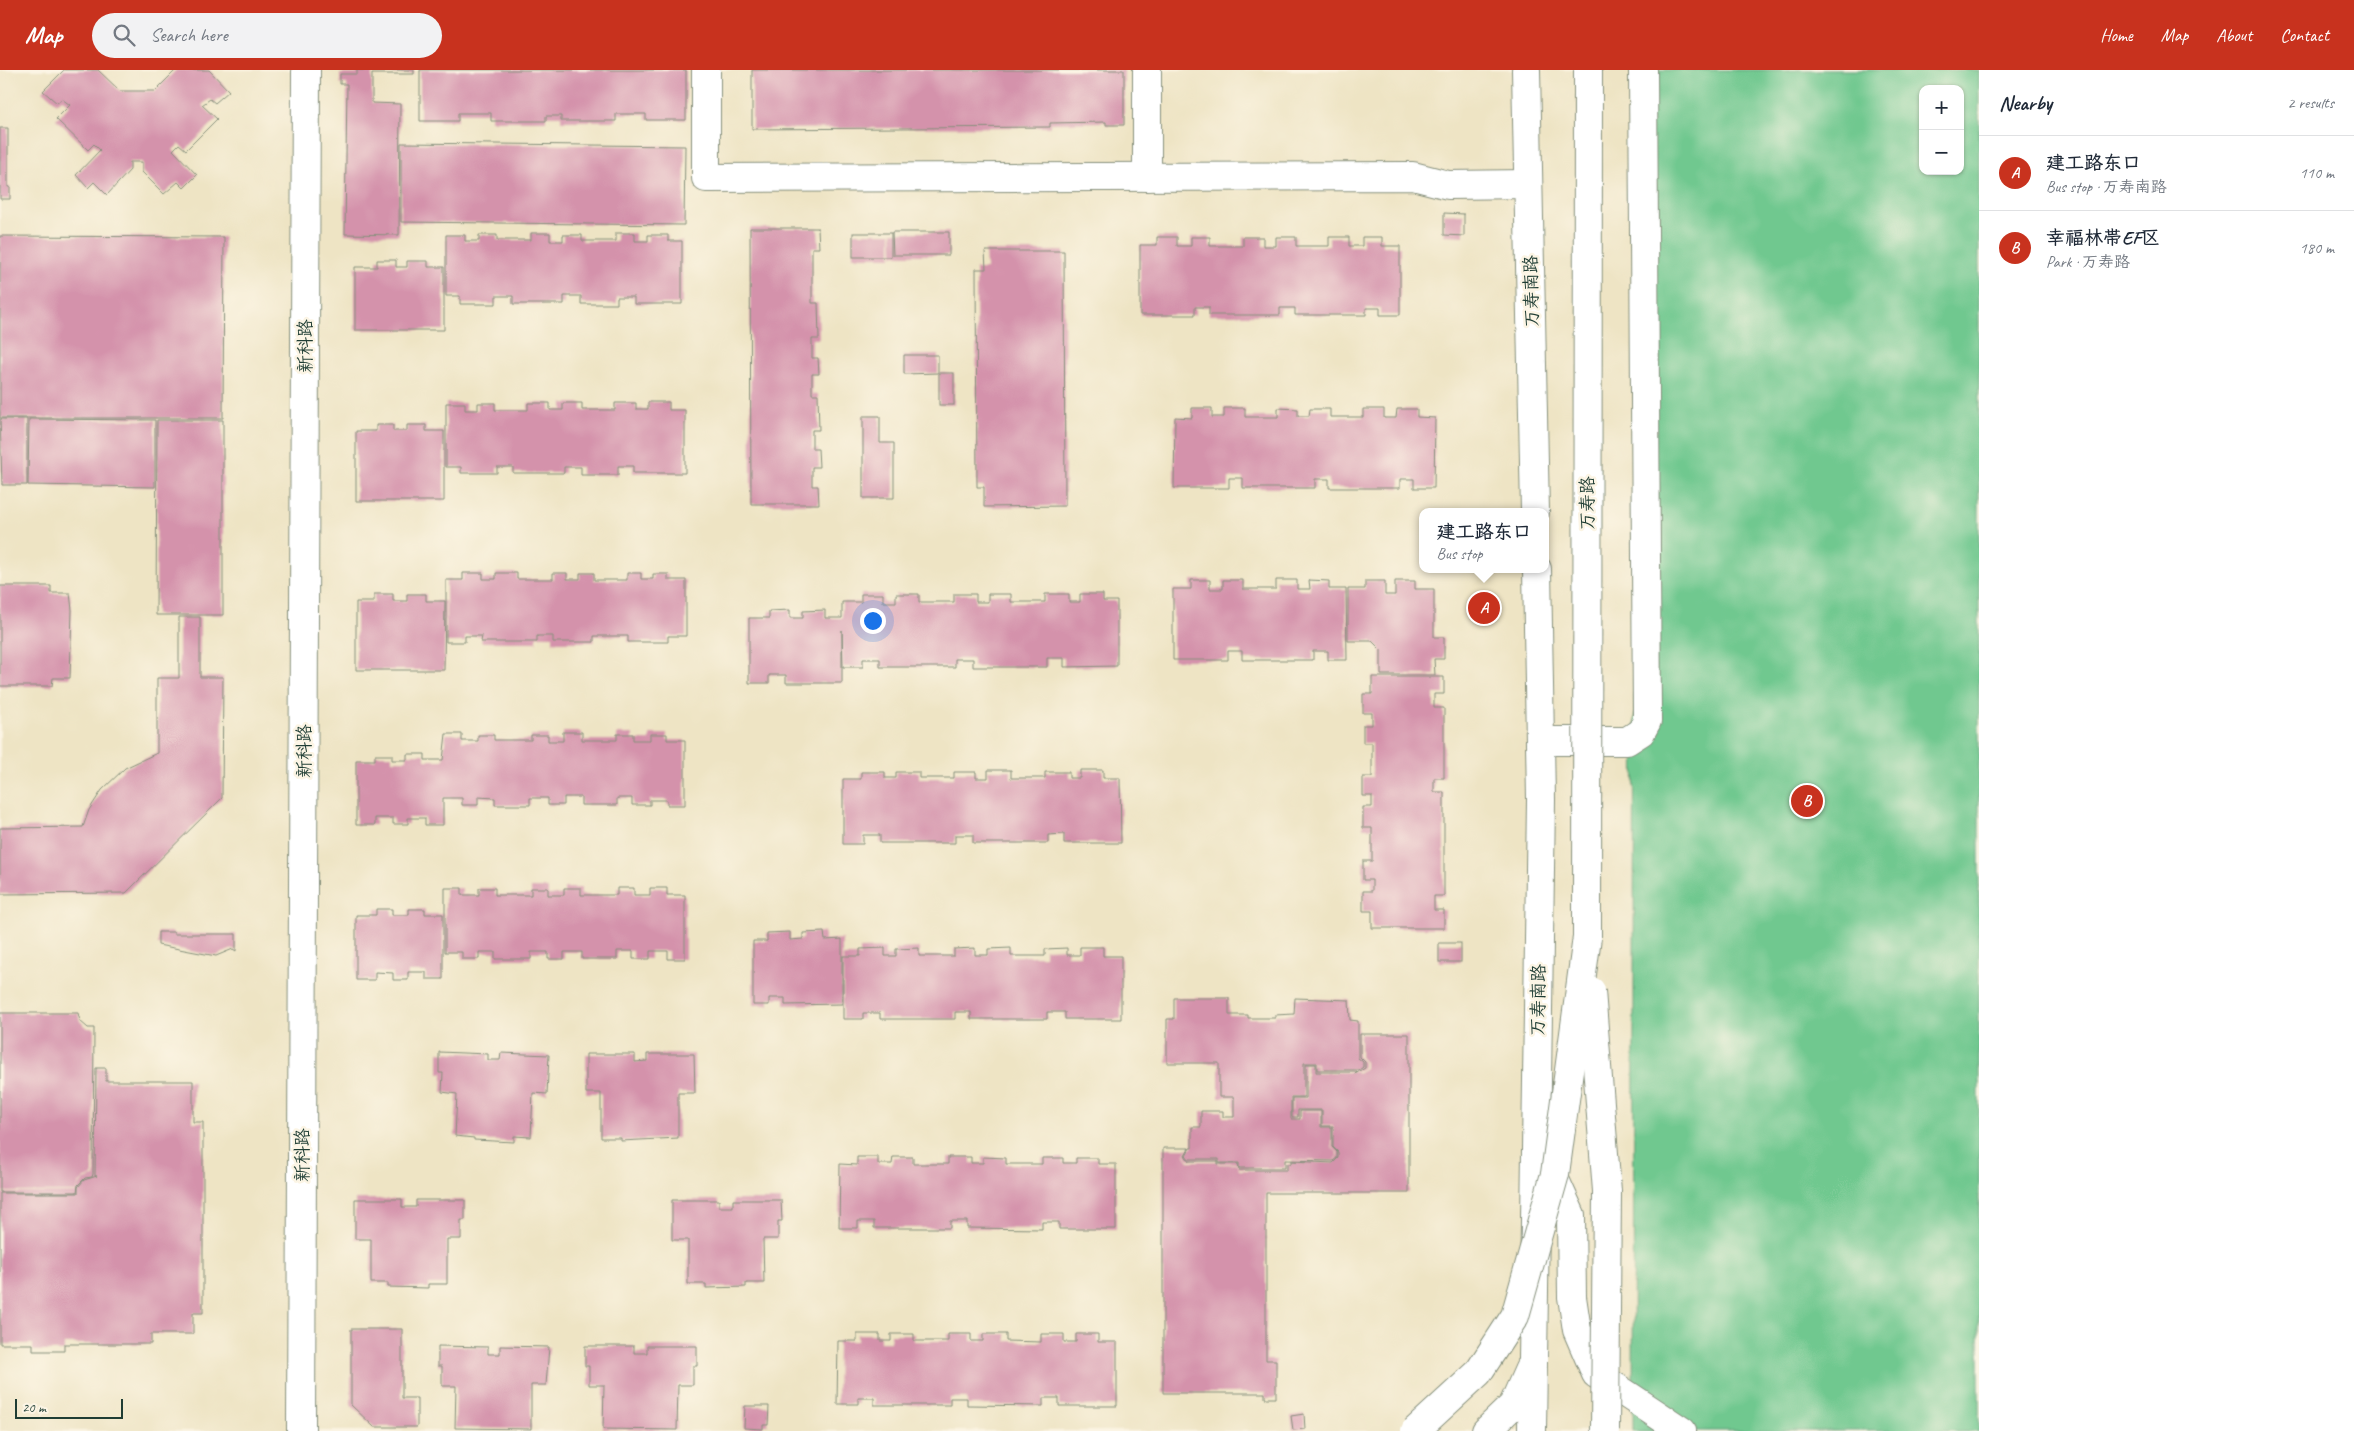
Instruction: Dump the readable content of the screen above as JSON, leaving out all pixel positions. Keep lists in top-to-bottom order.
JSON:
{
  "streets": {
    "main road": ["万寿南路", "新科路", "万寿路"]
  },
  "scale_bar": "20 m",
  "page": {
    "header": "Map",
    "search": "Search here",
    "nav": [
      "Home",
      "Map",
      "About",
      "Contact"
    ],
    "heading": ["Nearby", "2 results"],
    "map_buttons": ["+", "−"],
    "list": [
      {
        "mark": "A",
        "name": "建工路东口",
        "note": "Bus stop · 万寿南路",
        "value": "110 m"
      },
      {
        "mark": "B",
        "name": "幸福林带EF区",
        "note": "Park · 万寿路",
        "value": "180 m"
      }
    ],
    "popup": ["建工路东口", "Bus stop"],
    "pins": ["A", "B"],
    "scale": "20 m"
  }
}
